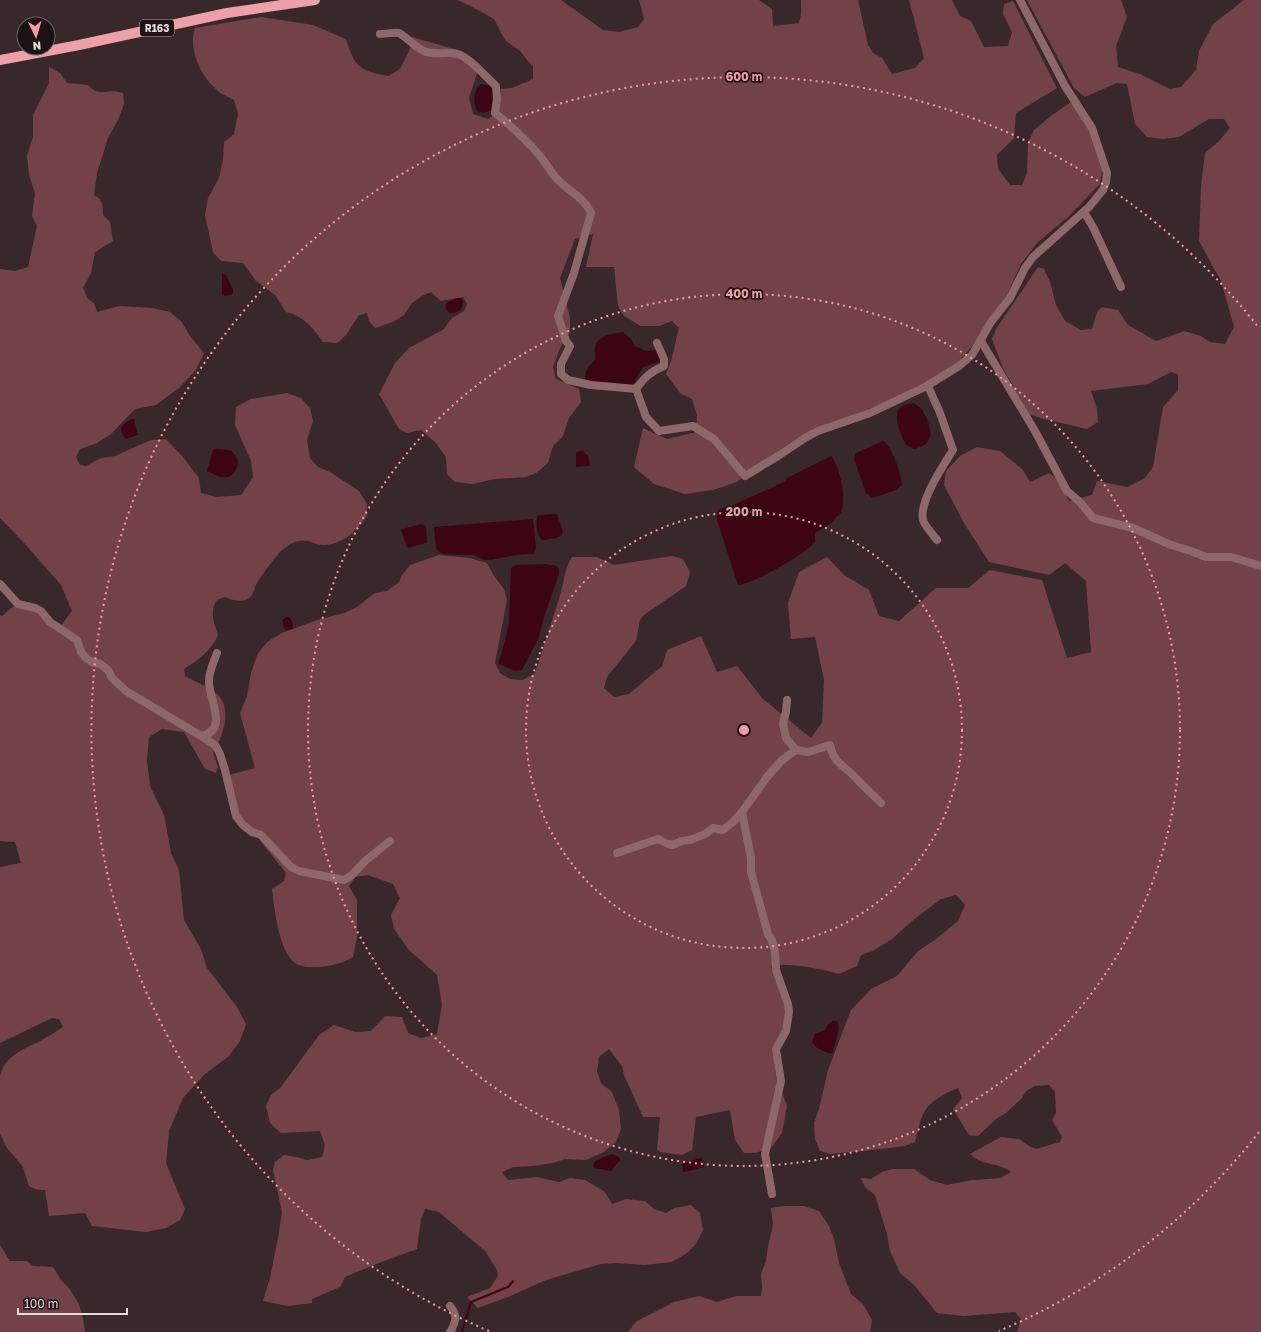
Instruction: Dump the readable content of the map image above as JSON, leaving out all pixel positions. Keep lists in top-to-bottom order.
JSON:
{
  "streets": {
    "main road": ["R163"]
  },
  "scale_bar": "100 m",
  "north": "bottom",
  "rings": ["600 m", "400 m", "200 m"]
}
